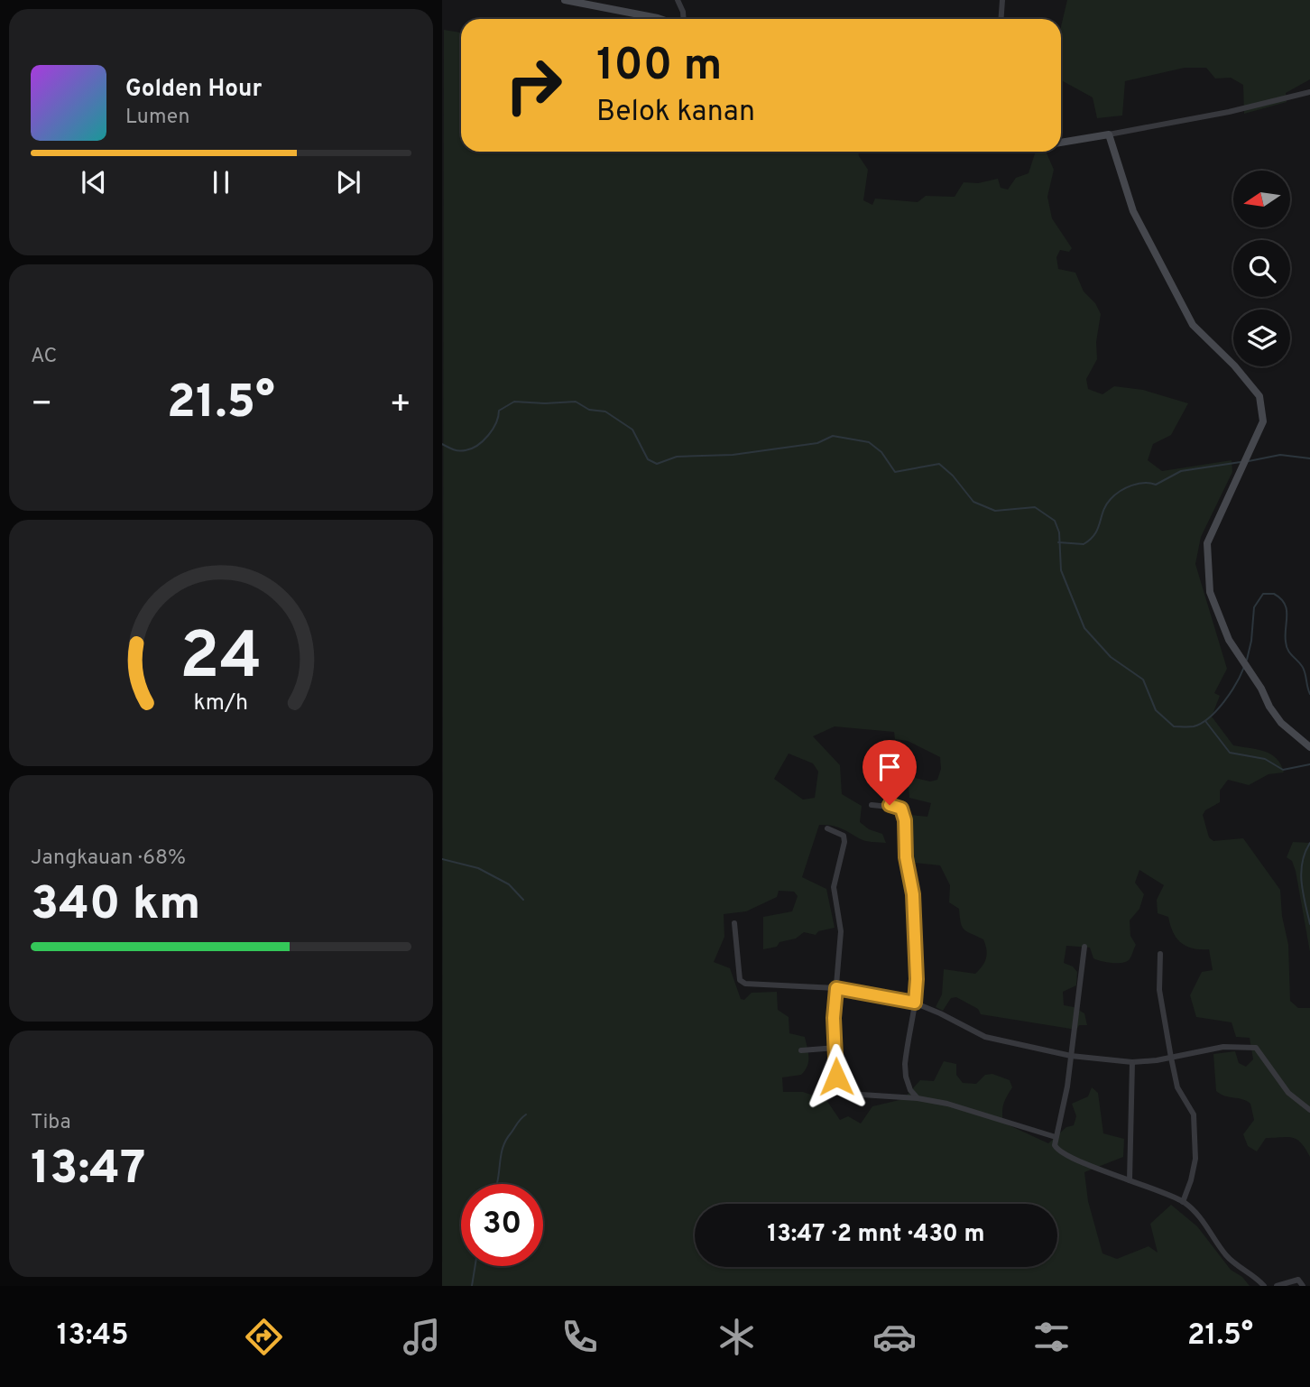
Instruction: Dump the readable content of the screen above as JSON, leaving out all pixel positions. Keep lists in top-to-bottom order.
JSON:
{
  "north": "left",
  "page": {
    "turn": ["100 m", "Belok kanan"],
    "song": ["Golden Hour", "Lumen"],
    "tile": [
      "AC",
      ["Jangkauan · 68%", "340 km"],
      ["Tiba", "13:47"]
    ],
    "heat": ["−", "21.5°", "+"],
    "limit": "30",
    "trip": "13:47 · 2 mnt · 430 m",
    "tabs": ["13:45", "21.5°"],
    "gauge": ["24", "km/h"]
  }
}
